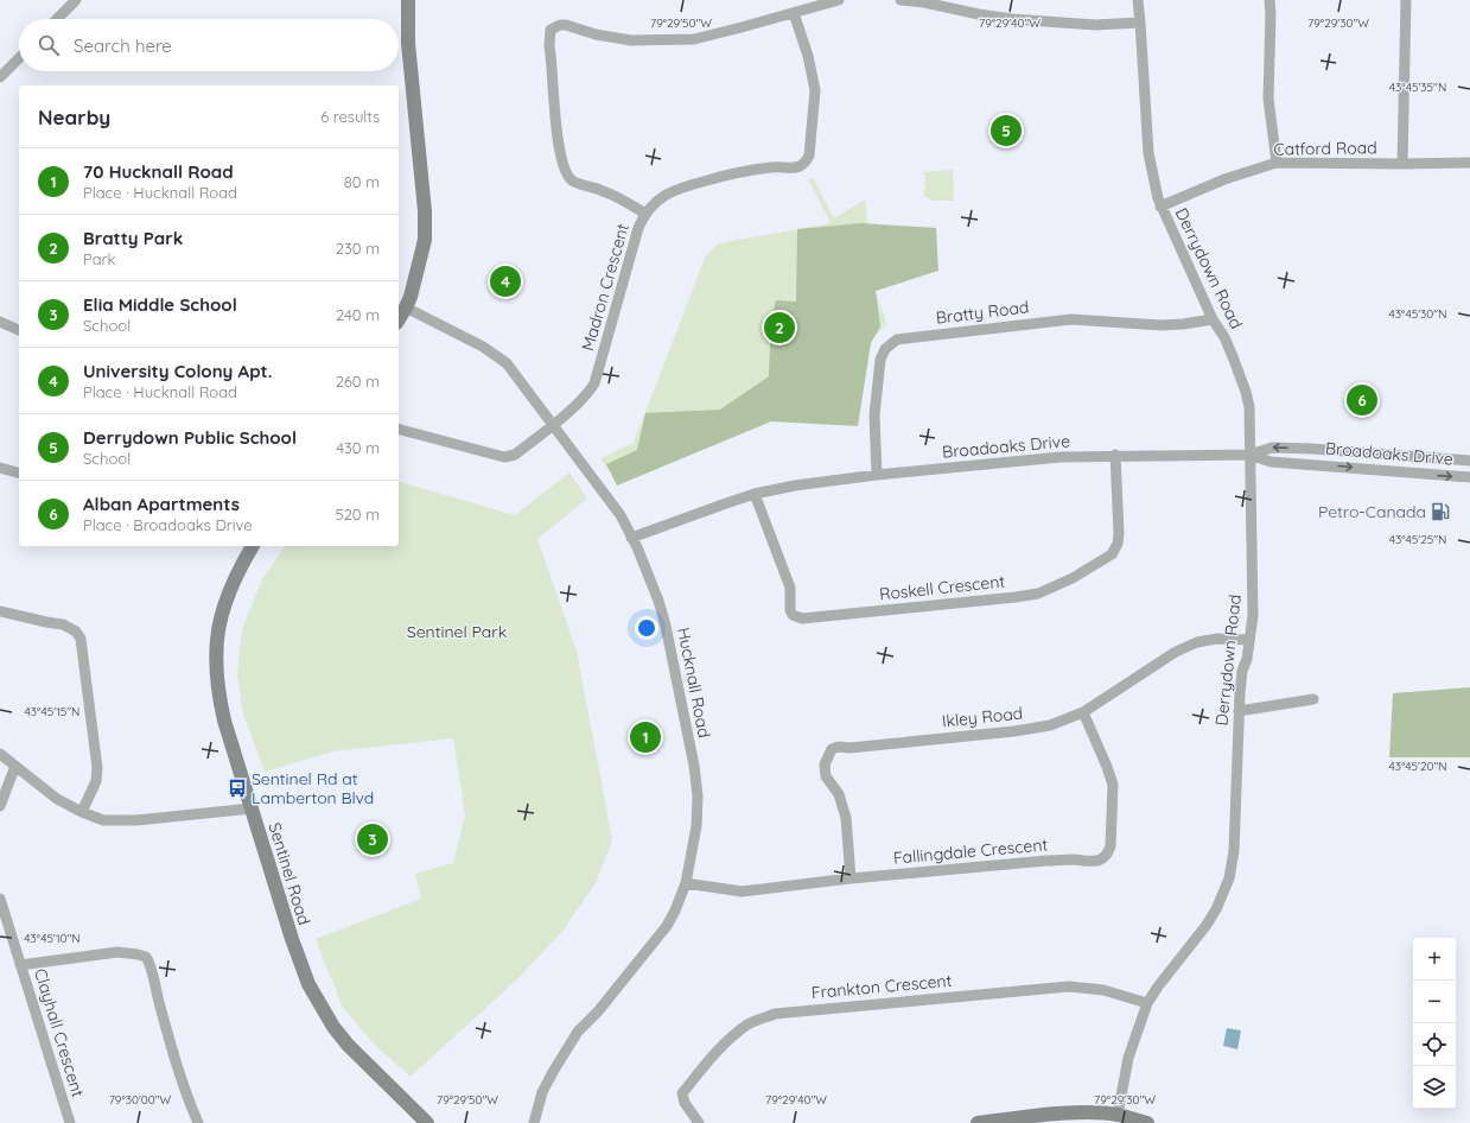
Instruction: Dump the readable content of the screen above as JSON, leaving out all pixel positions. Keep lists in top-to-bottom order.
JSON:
{
  "streets": {
    "street": [
      "Catford Road",
      "Derrydown Road",
      "Madron Crescent",
      "Bratty Road",
      "Broadoaks Drive",
      "Roskell Crescent",
      "Hucknall Road",
      "Ikley Road",
      "Fallingdale Crescent",
      "Sentinel Road",
      "Frankton Crescent",
      "Clayhall Crescent"
    ]
  },
  "crossings": [
    ["Catford Road", "Derrydown Road"],
    ["Derrydown Road", "Bratty Road"],
    ["Derrydown Road", "Broadoaks Drive"],
    ["Derrydown Road", "Ikley Road"],
    ["Derrydown Road", "Frankton Crescent"],
    ["Madron Crescent", "Hucknall Road"],
    ["Bratty Road", "Broadoaks Drive"],
    ["Broadoaks Drive", "Roskell Crescent"],
    ["Broadoaks Drive", "Hucknall Road"],
    ["Hucknall Road", "Fallingdale Crescent"],
    ["Ikley Road", "Fallingdale Crescent"]
  ],
  "parks": ["Sentinel Park"],
  "places": {
    "fuel station": ["Petro-Canada"],
    "bus stop": ["Sentinel Rd at Lamberton Blvd"]
  },
  "page": {
    "search": "Search here",
    "heading": ["Nearby", "6 results"],
    "pins": [
      "5",
      "4",
      "2",
      "6",
      "1",
      "3"
    ],
    "list": [
      {
        "mark": "1",
        "name": "70 Hucknall Road",
        "note": "Place · Hucknall Road",
        "value": "80 m"
      },
      {
        "mark": "2",
        "name": "Bratty Park",
        "note": "Park",
        "value": "230 m"
      },
      {
        "mark": "3",
        "name": "Elia Middle School",
        "note": "School",
        "value": "240 m"
      },
      {
        "mark": "4",
        "name": "University Colony Apt.",
        "note": "Place · Hucknall Road",
        "value": "260 m"
      },
      {
        "mark": "5",
        "name": "Derrydown Public School",
        "note": "School",
        "value": "430 m"
      },
      {
        "mark": "6",
        "name": "Alban Apartments",
        "note": "Place · Broadoaks Drive",
        "value": "520 m"
      }
    ],
    "map_buttons": ["+", "−"]
  },
  "coordinates": [
    "79°29'50\"W",
    "79°29'40\"W",
    "79°29'30\"W",
    "43°45'35\"N",
    "43°45'30\"N",
    "43°45'25\"N",
    "43°45'15\"N",
    "43°45'20\"N",
    "43°45'10\"N",
    "79°30'00\"W"
  ]
}
